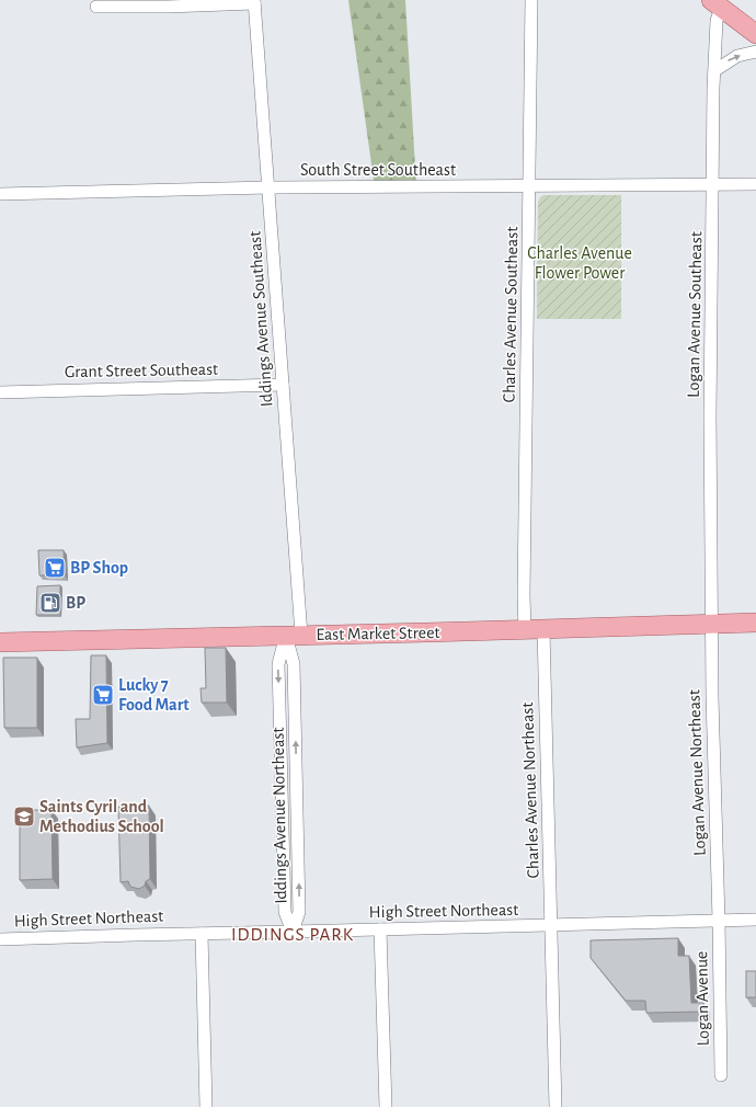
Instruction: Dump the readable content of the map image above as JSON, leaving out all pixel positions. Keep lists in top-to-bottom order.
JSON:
{
  "streets": {
    "main road": ["East Market Street"],
    "street": [
      "South Street Southeast",
      "Charles Avenue Southeast",
      "Logan Avenue Southeast",
      "Iddings Avenue Southeast",
      "Grant Street Southeast",
      "Logan Avenue Northeast",
      "Charles Avenue Northeast",
      "Iddings Avenue Northeast",
      "High Street Northeast",
      "Logan Avenue"
    ]
  },
  "crossings": [
    ["South Street Southeast", "Charles Avenue Southeast"],
    ["South Street Southeast", "Logan Avenue Southeast"],
    ["South Street Southeast", "Iddings Avenue Southeast"],
    ["Charles Avenue Southeast", "East Market Street"],
    ["Charles Avenue Southeast", "Charles Avenue Northeast"],
    ["Logan Avenue Southeast", "East Market Street"],
    ["Logan Avenue Southeast", "Logan Avenue Northeast"],
    ["Iddings Avenue Southeast", "Grant Street Southeast"],
    ["Iddings Avenue Southeast", "East Market Street"],
    ["Iddings Avenue Southeast", "Iddings Avenue Northeast"],
    ["East Market Street", "Logan Avenue Northeast"],
    ["East Market Street", "Charles Avenue Northeast"],
    ["East Market Street", "Iddings Avenue Northeast"],
    ["Logan Avenue Northeast", "High Street Northeast"],
    ["Logan Avenue Northeast", "Logan Avenue"],
    ["Charles Avenue Northeast", "High Street Northeast"],
    ["Iddings Avenue Northeast", "High Street Northeast"],
    ["High Street Northeast", "Logan Avenue"]
  ],
  "districts": ["IDDINGS PARK"],
  "parks": ["Charles Avenue Flower Power"],
  "places": {
    "supermarket": ["BP Shop", "Lucky 7 Food Mart"],
    "fuel station": ["BP"],
    "school or university": ["Saints Cyril and Methodius School"]
  }
}
